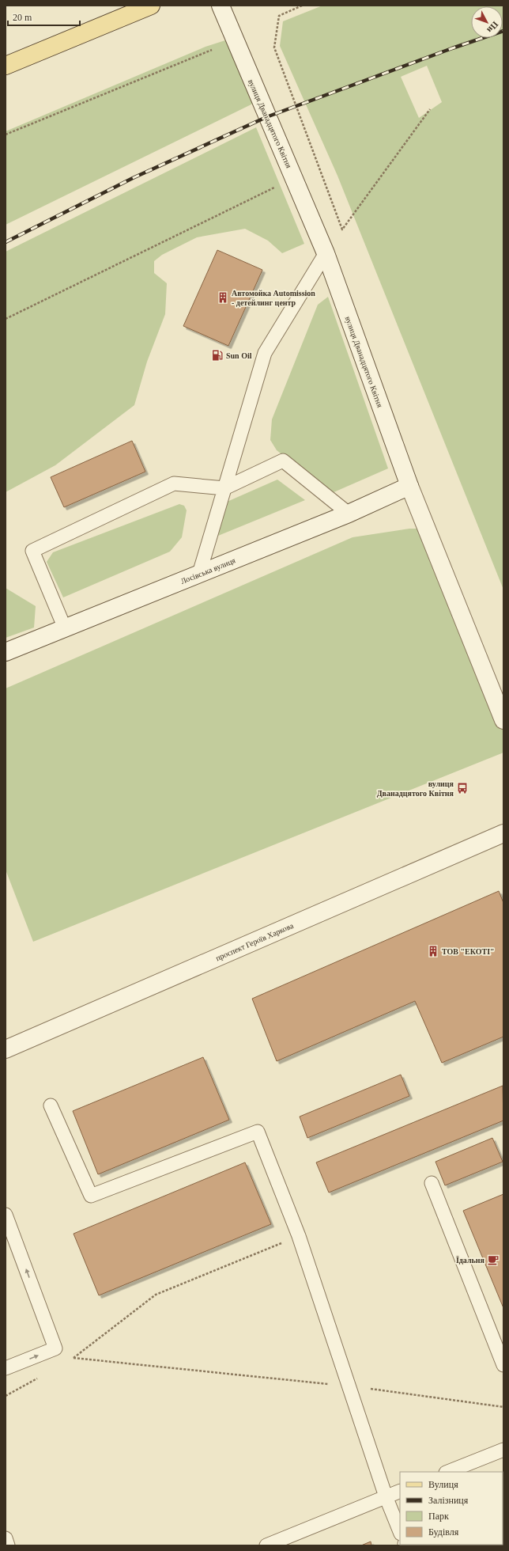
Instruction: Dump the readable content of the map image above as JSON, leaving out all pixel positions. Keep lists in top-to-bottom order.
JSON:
{
  "streets": {
    "main road": ["вулиця Дванадцятого Квітня", "Лосівська вулиця", "проспект Героїв Харкова"]
  },
  "crossings": [
    ["вулиця Дванадцятого Квітня", "Лосівська вулиця"]
  ],
  "places": {
    "building": ["Автомойка Automission - детейлинг центр", "ТОВ \"ЕКОТI\""],
    "fuel station": ["Sun Oil"],
    "bus stop": ["вулиця Дванадцятого Квітня"],
    "cafe": ["Їдальня"]
  },
  "legend": [
    "Вулиця",
    "Залізниця",
    "Парк",
    "Будівля"
  ],
  "scale_bar": "20 m",
  "north": "bottom right"
}
